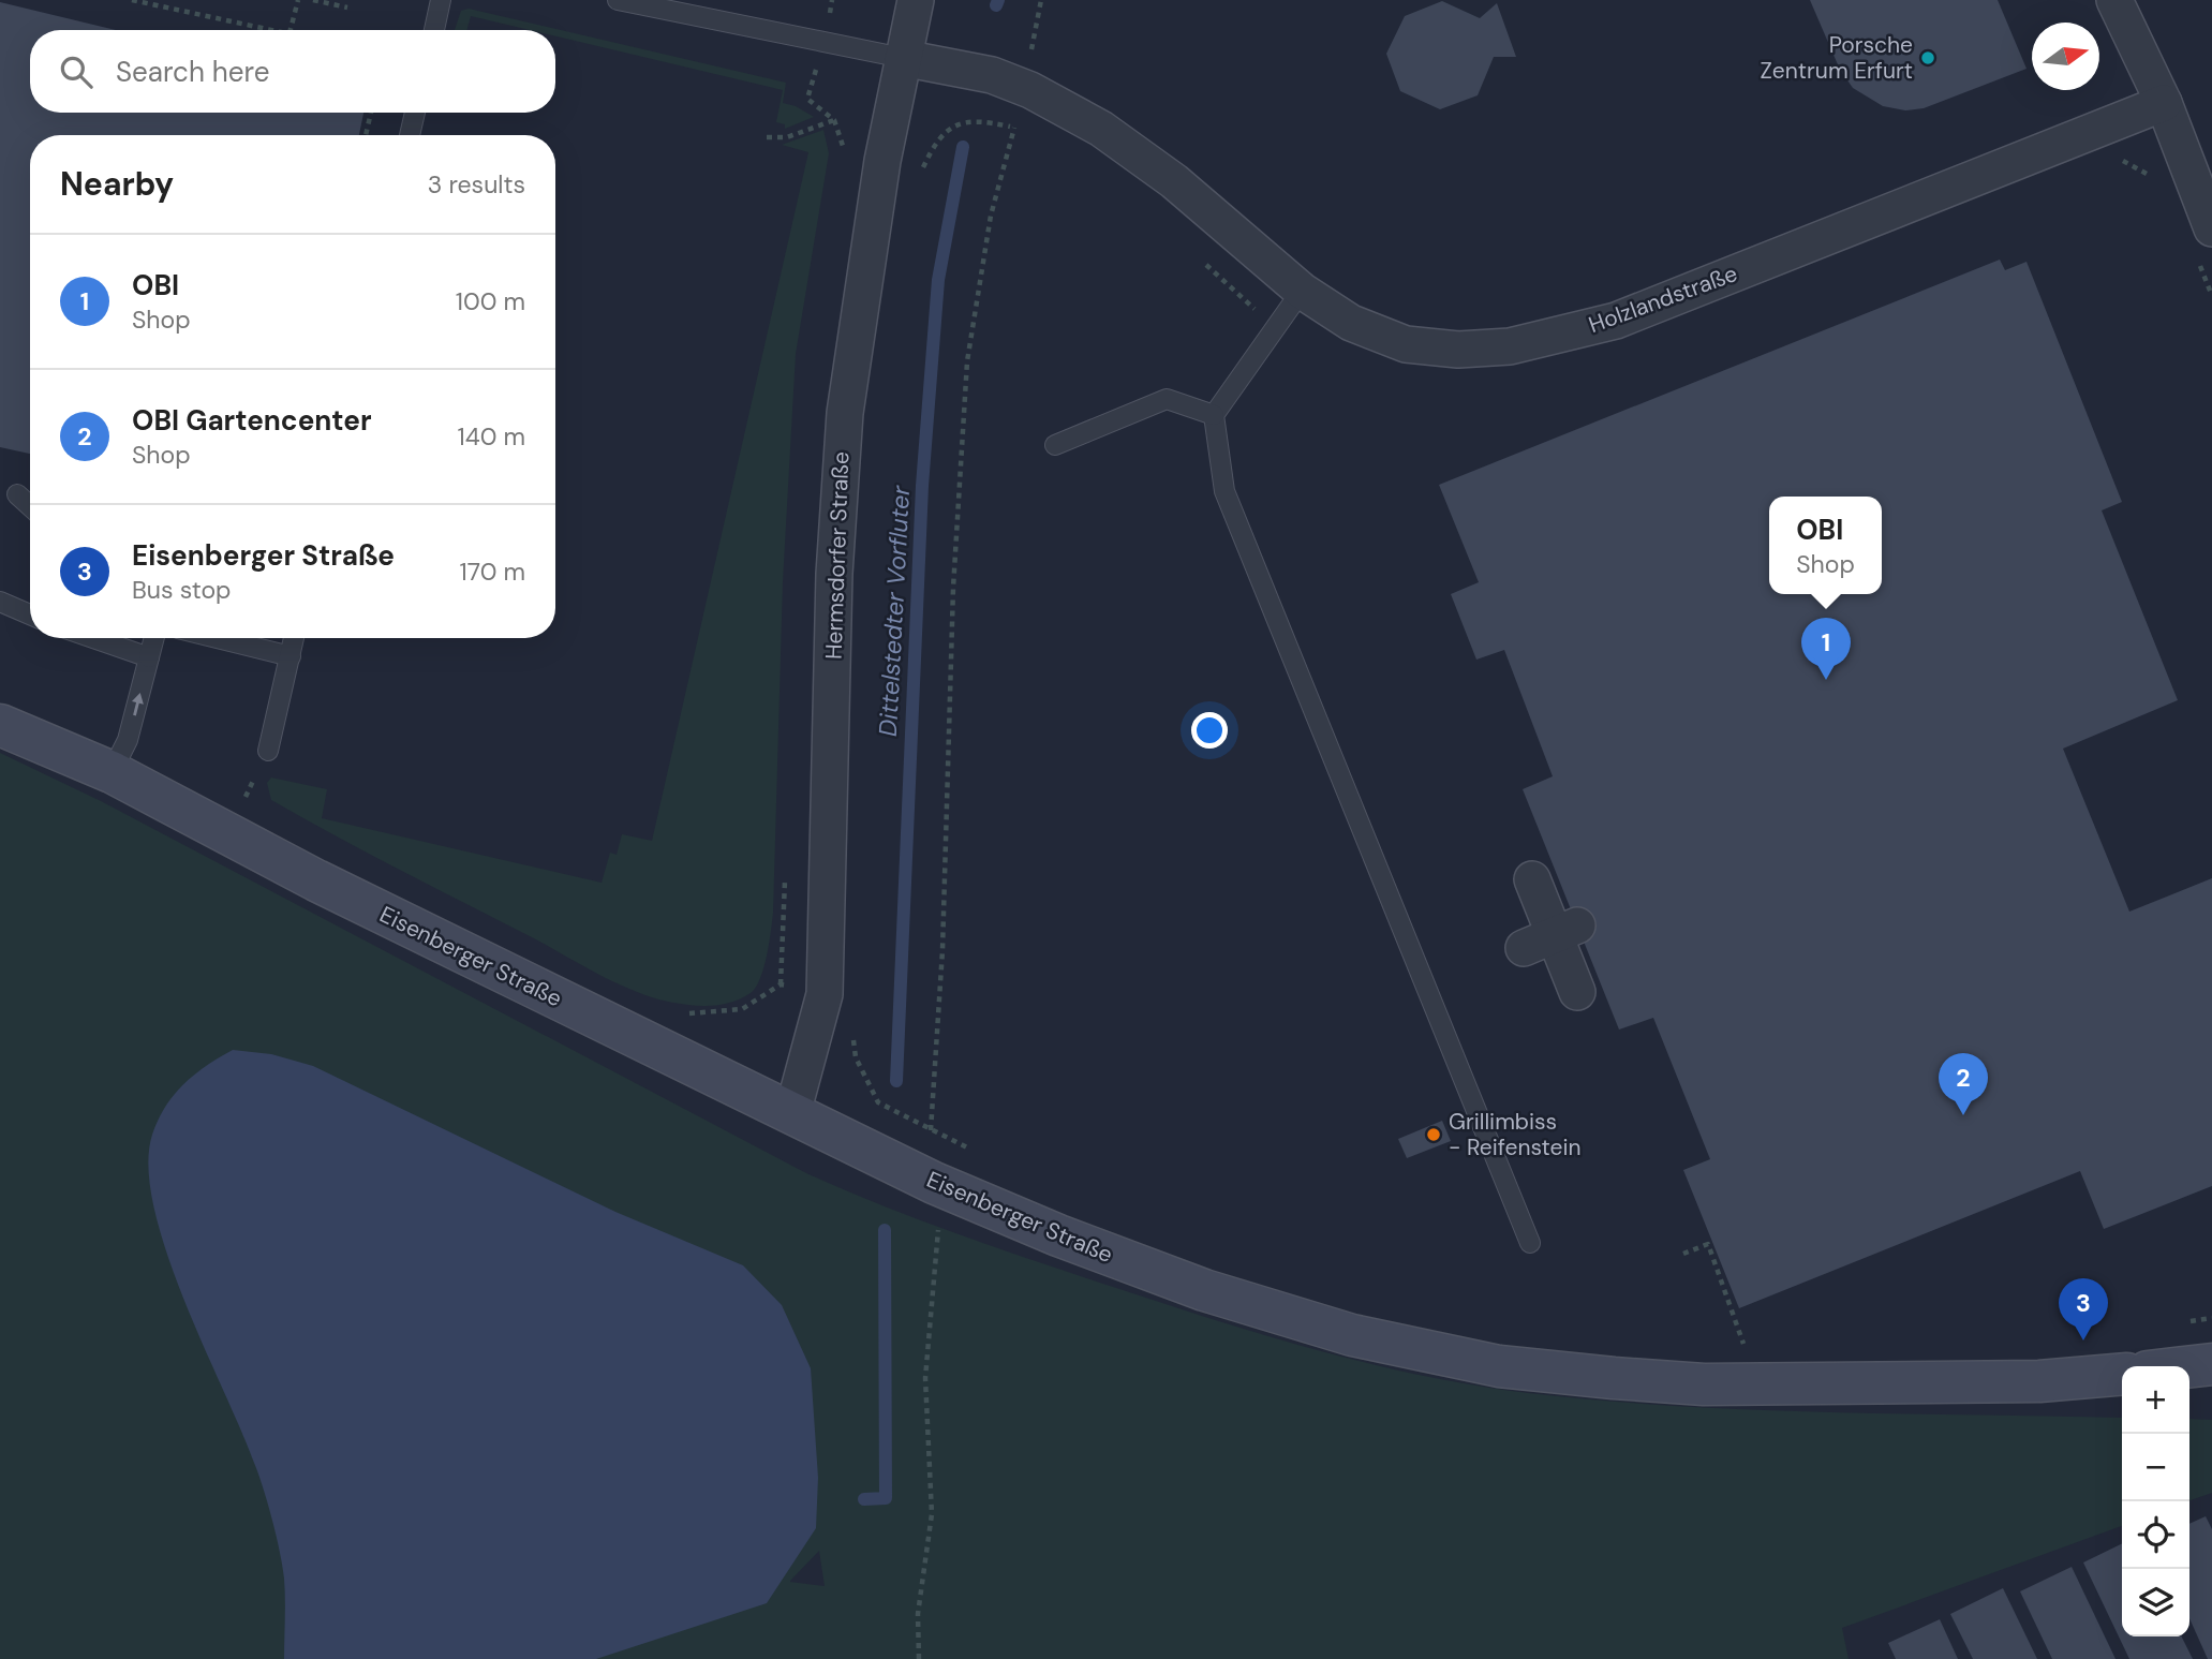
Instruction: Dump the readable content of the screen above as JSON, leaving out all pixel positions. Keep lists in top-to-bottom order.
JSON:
{
  "streets": {
    "street": ["Holzlandstraße", "Hermsdorfer Straße", "Eisenberger Straße"]
  },
  "crossings": [
    ["Holzlandstraße", "Hermsdorfer Straße"],
    ["Hermsdorfer Straße", "Eisenberger Straße"]
  ],
  "water": ["Dittelstedter Vorfluter"],
  "places": ["Porsche Zentrum Erfurt", "Grillimbiss - Reifenstein"],
  "north": "right",
  "page": {
    "search": "Search here",
    "heading": ["Nearby", "3 results"],
    "list": [
      {
        "mark": "1",
        "name": "OBI",
        "note": "Shop",
        "value": "100 m"
      },
      {
        "mark": "2",
        "name": "OBI Gartencenter",
        "note": "Shop",
        "value": "140 m"
      },
      {
        "mark": "3",
        "name": "Eisenberger Straße",
        "note": "Bus stop",
        "value": "170 m"
      }
    ],
    "popup": ["OBI", "Shop"],
    "pins": ["1", "2", "3"],
    "map_buttons": ["+", "−"]
  }
}
